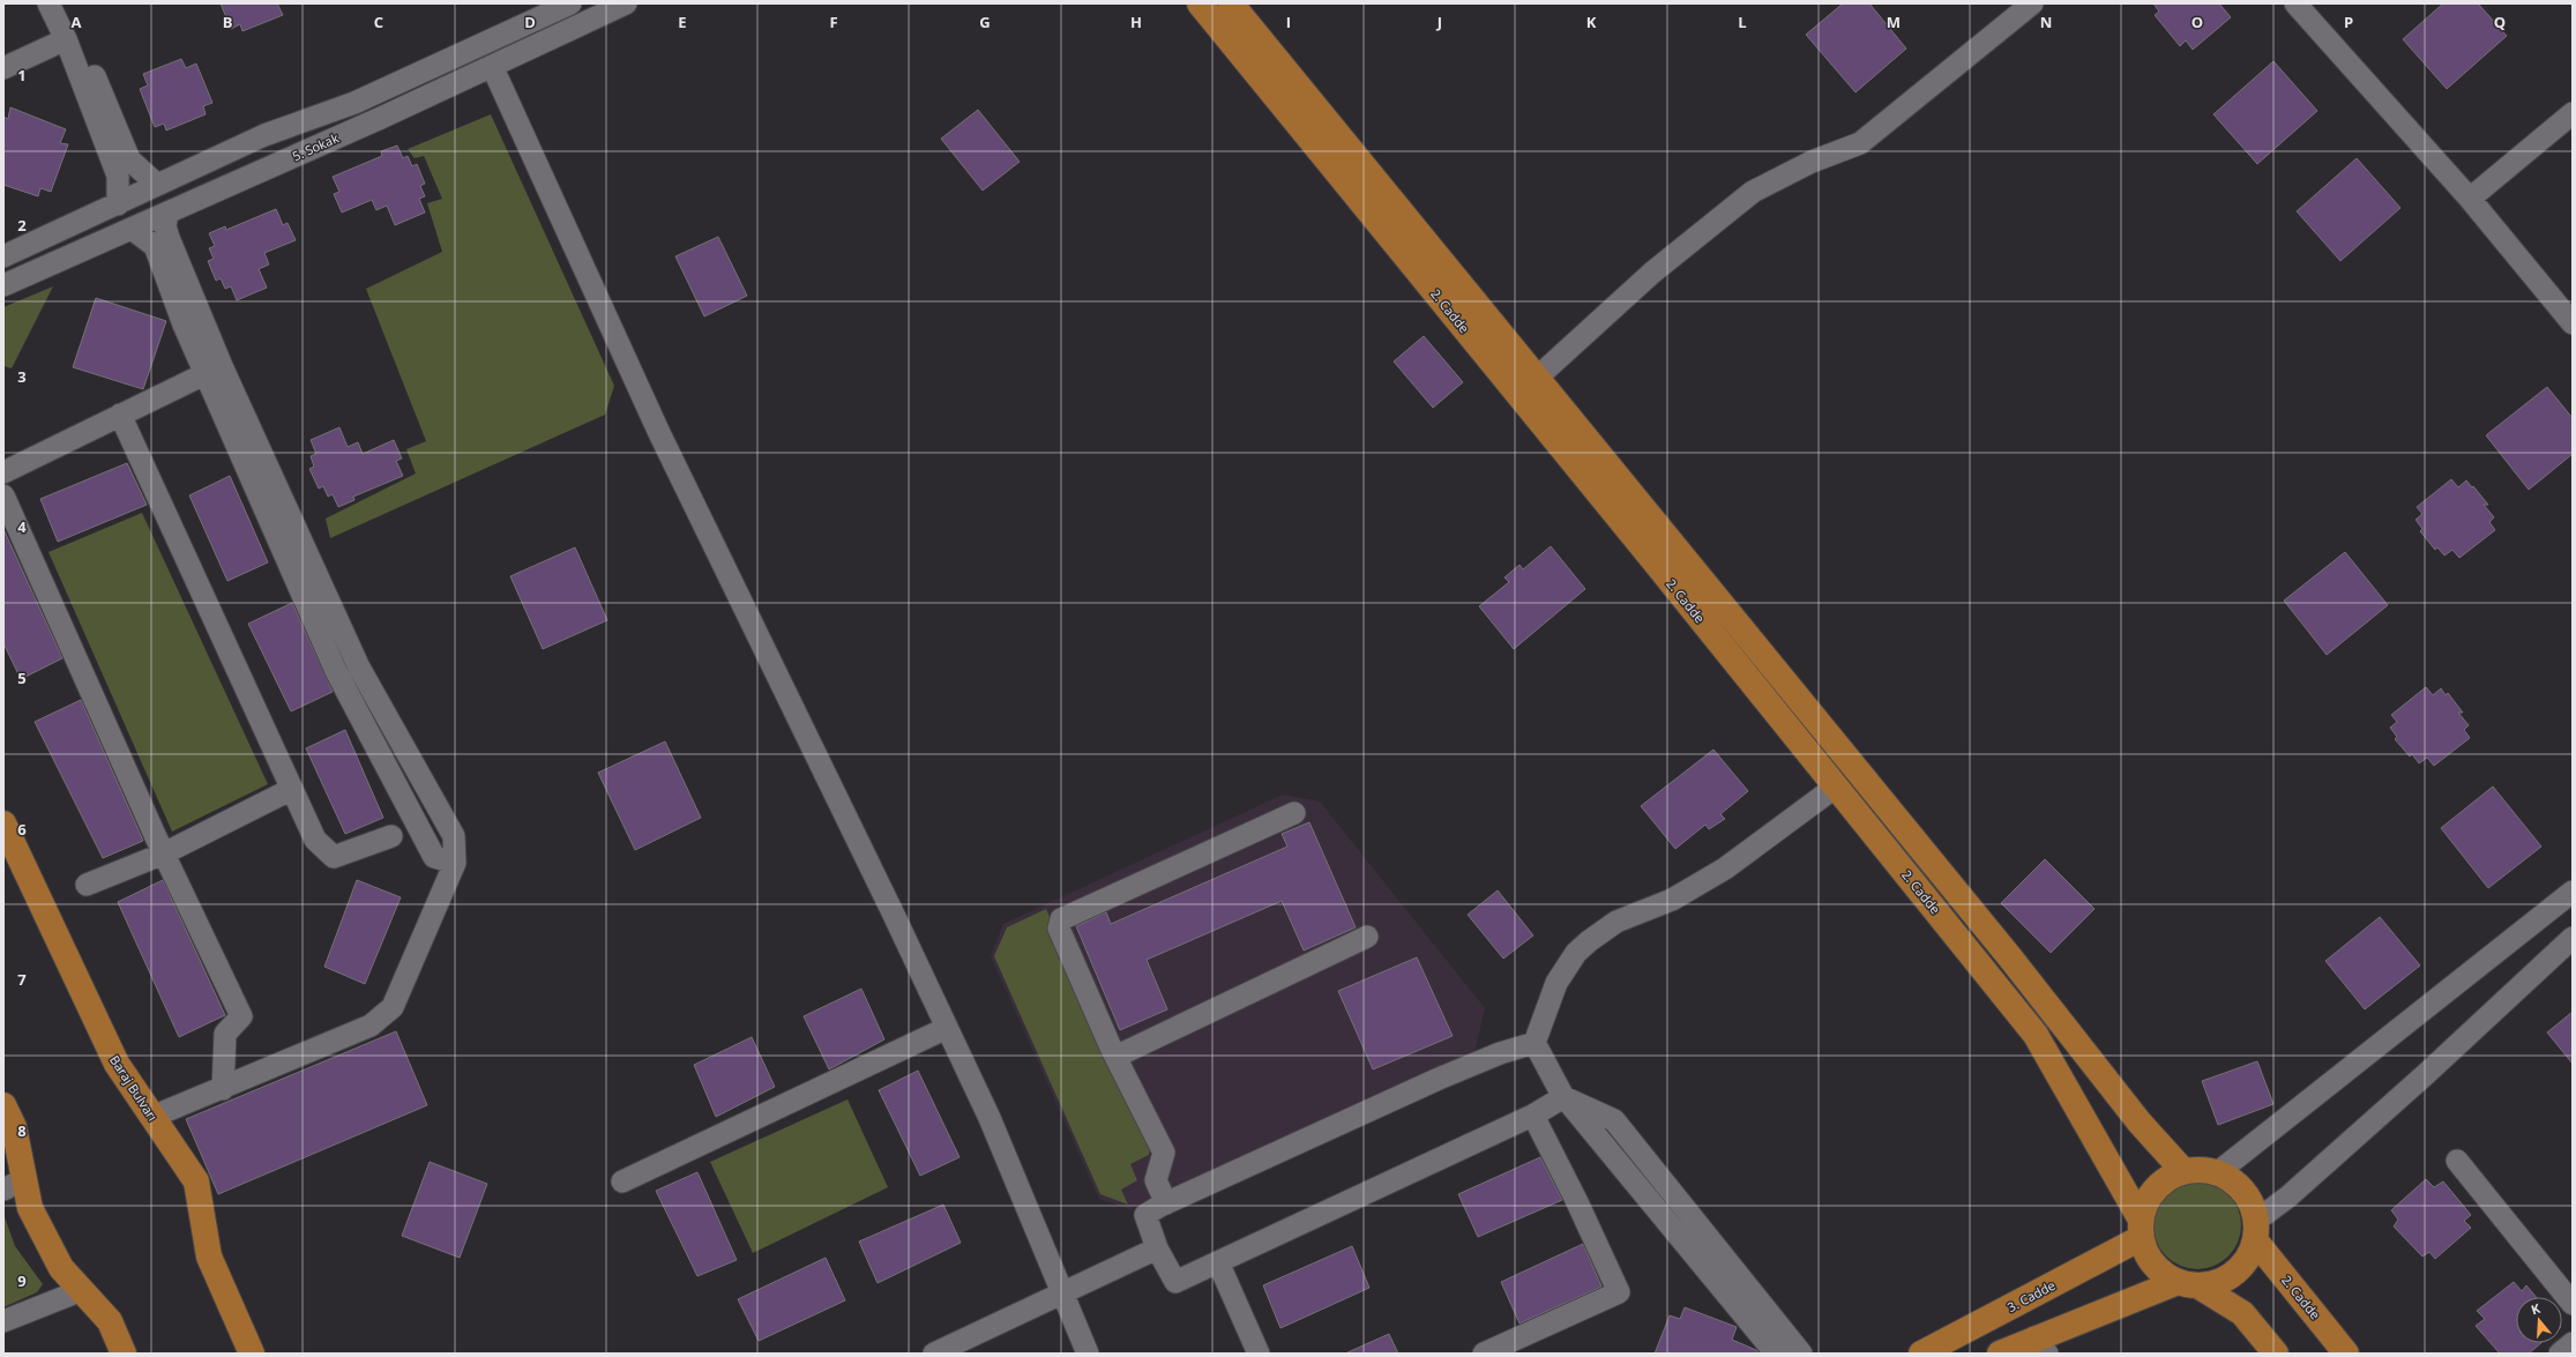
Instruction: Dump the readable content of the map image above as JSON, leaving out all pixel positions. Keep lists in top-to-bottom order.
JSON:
{
  "streets": {
    "main road": ["2. Cadde", "Baraj Bulvarı", "3. Cadde"],
    "street": ["5. Sokak"]
  },
  "crossings": [
    ["2. Cadde", "3. Cadde"]
  ],
  "north": "top",
  "grid": {
    "columns": [
      "A",
      "B",
      "C",
      "D",
      "E",
      "F",
      "G",
      "H",
      "I",
      "J",
      "K",
      "L",
      "M",
      "N",
      "O",
      "P",
      "Q"
    ],
    "rows": [
      "1",
      "2",
      "3",
      "4",
      "5",
      "6",
      "7",
      "8",
      "9"
    ]
  }
}
